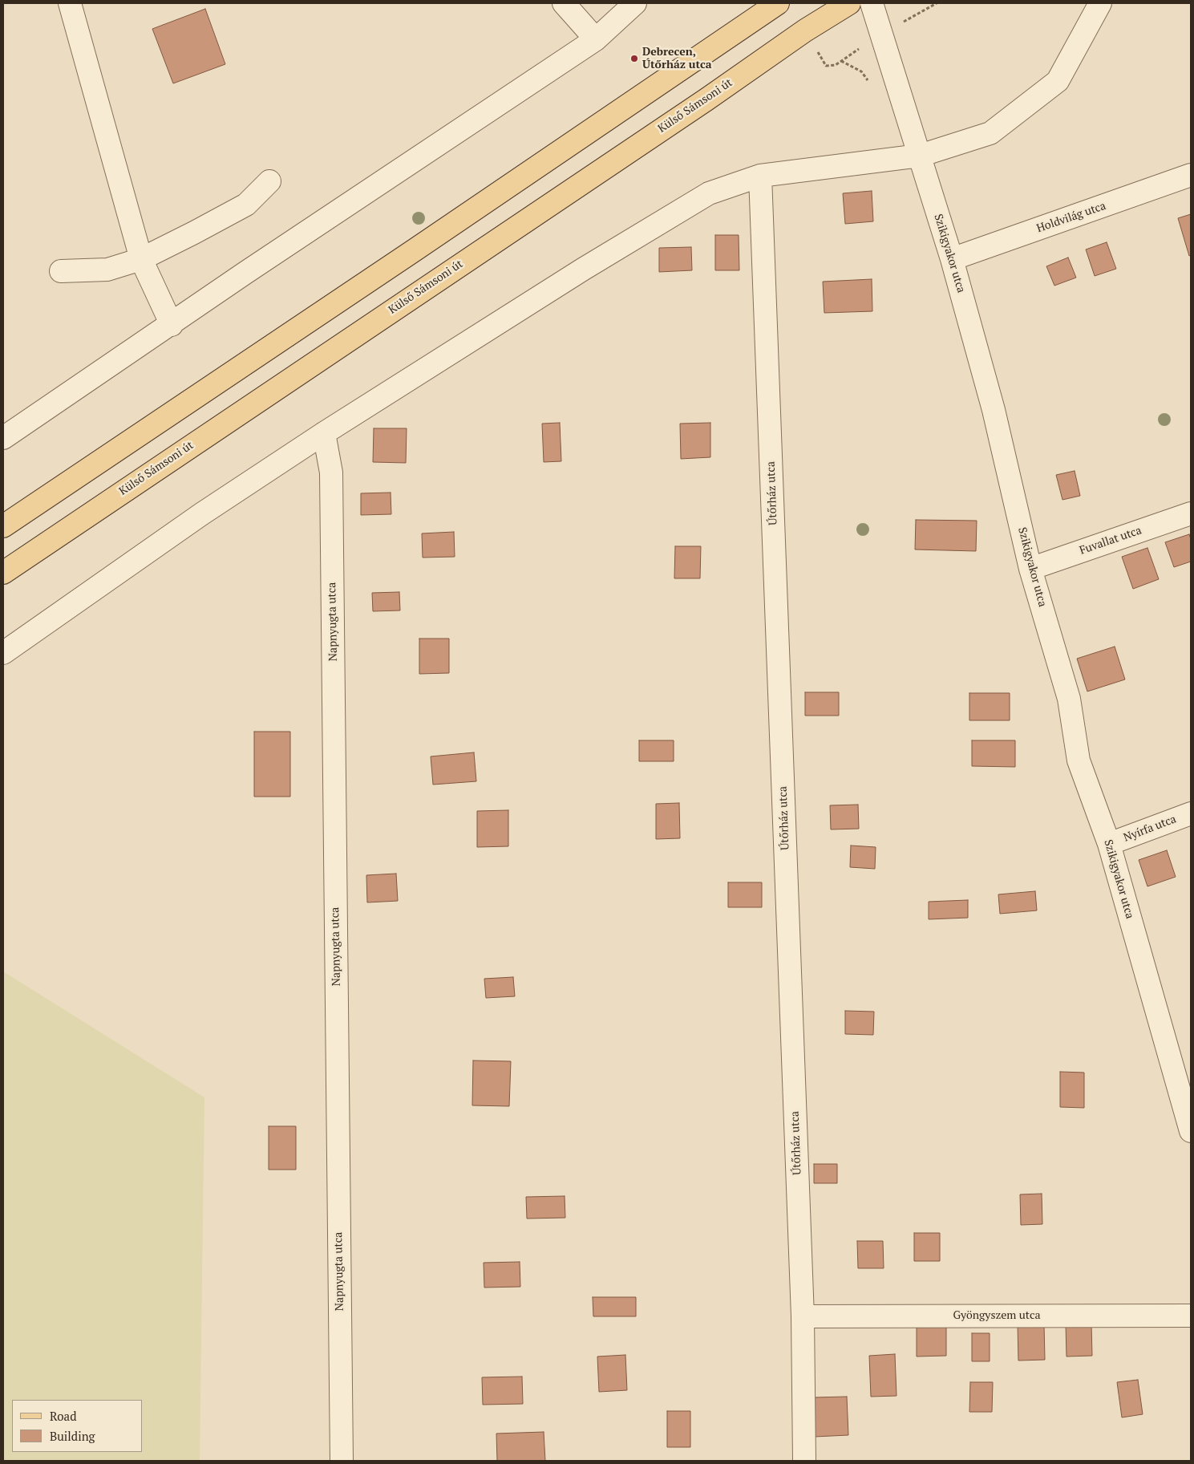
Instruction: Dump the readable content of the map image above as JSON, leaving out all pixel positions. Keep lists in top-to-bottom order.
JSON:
{
  "streets": {
    "main road": ["Külső Sámsoni út"],
    "street": [
      "Holdvilág utca",
      "Szikigyakor utca",
      "Útőrház utca",
      "Fuvallat utca",
      "Napnyugta utca",
      "Nyírfa utca",
      "Gyöngyszem utca"
    ]
  },
  "crossings": [
    ["Holdvilág utca", "Szikigyakor utca"],
    ["Szikigyakor utca", "Fuvallat utca"],
    ["Szikigyakor utca", "Nyírfa utca"],
    ["Útőrház utca", "Gyöngyszem utca"]
  ],
  "places": ["Debrecen, Útőrház utca"],
  "legend": ["Road", "Building"]
}
